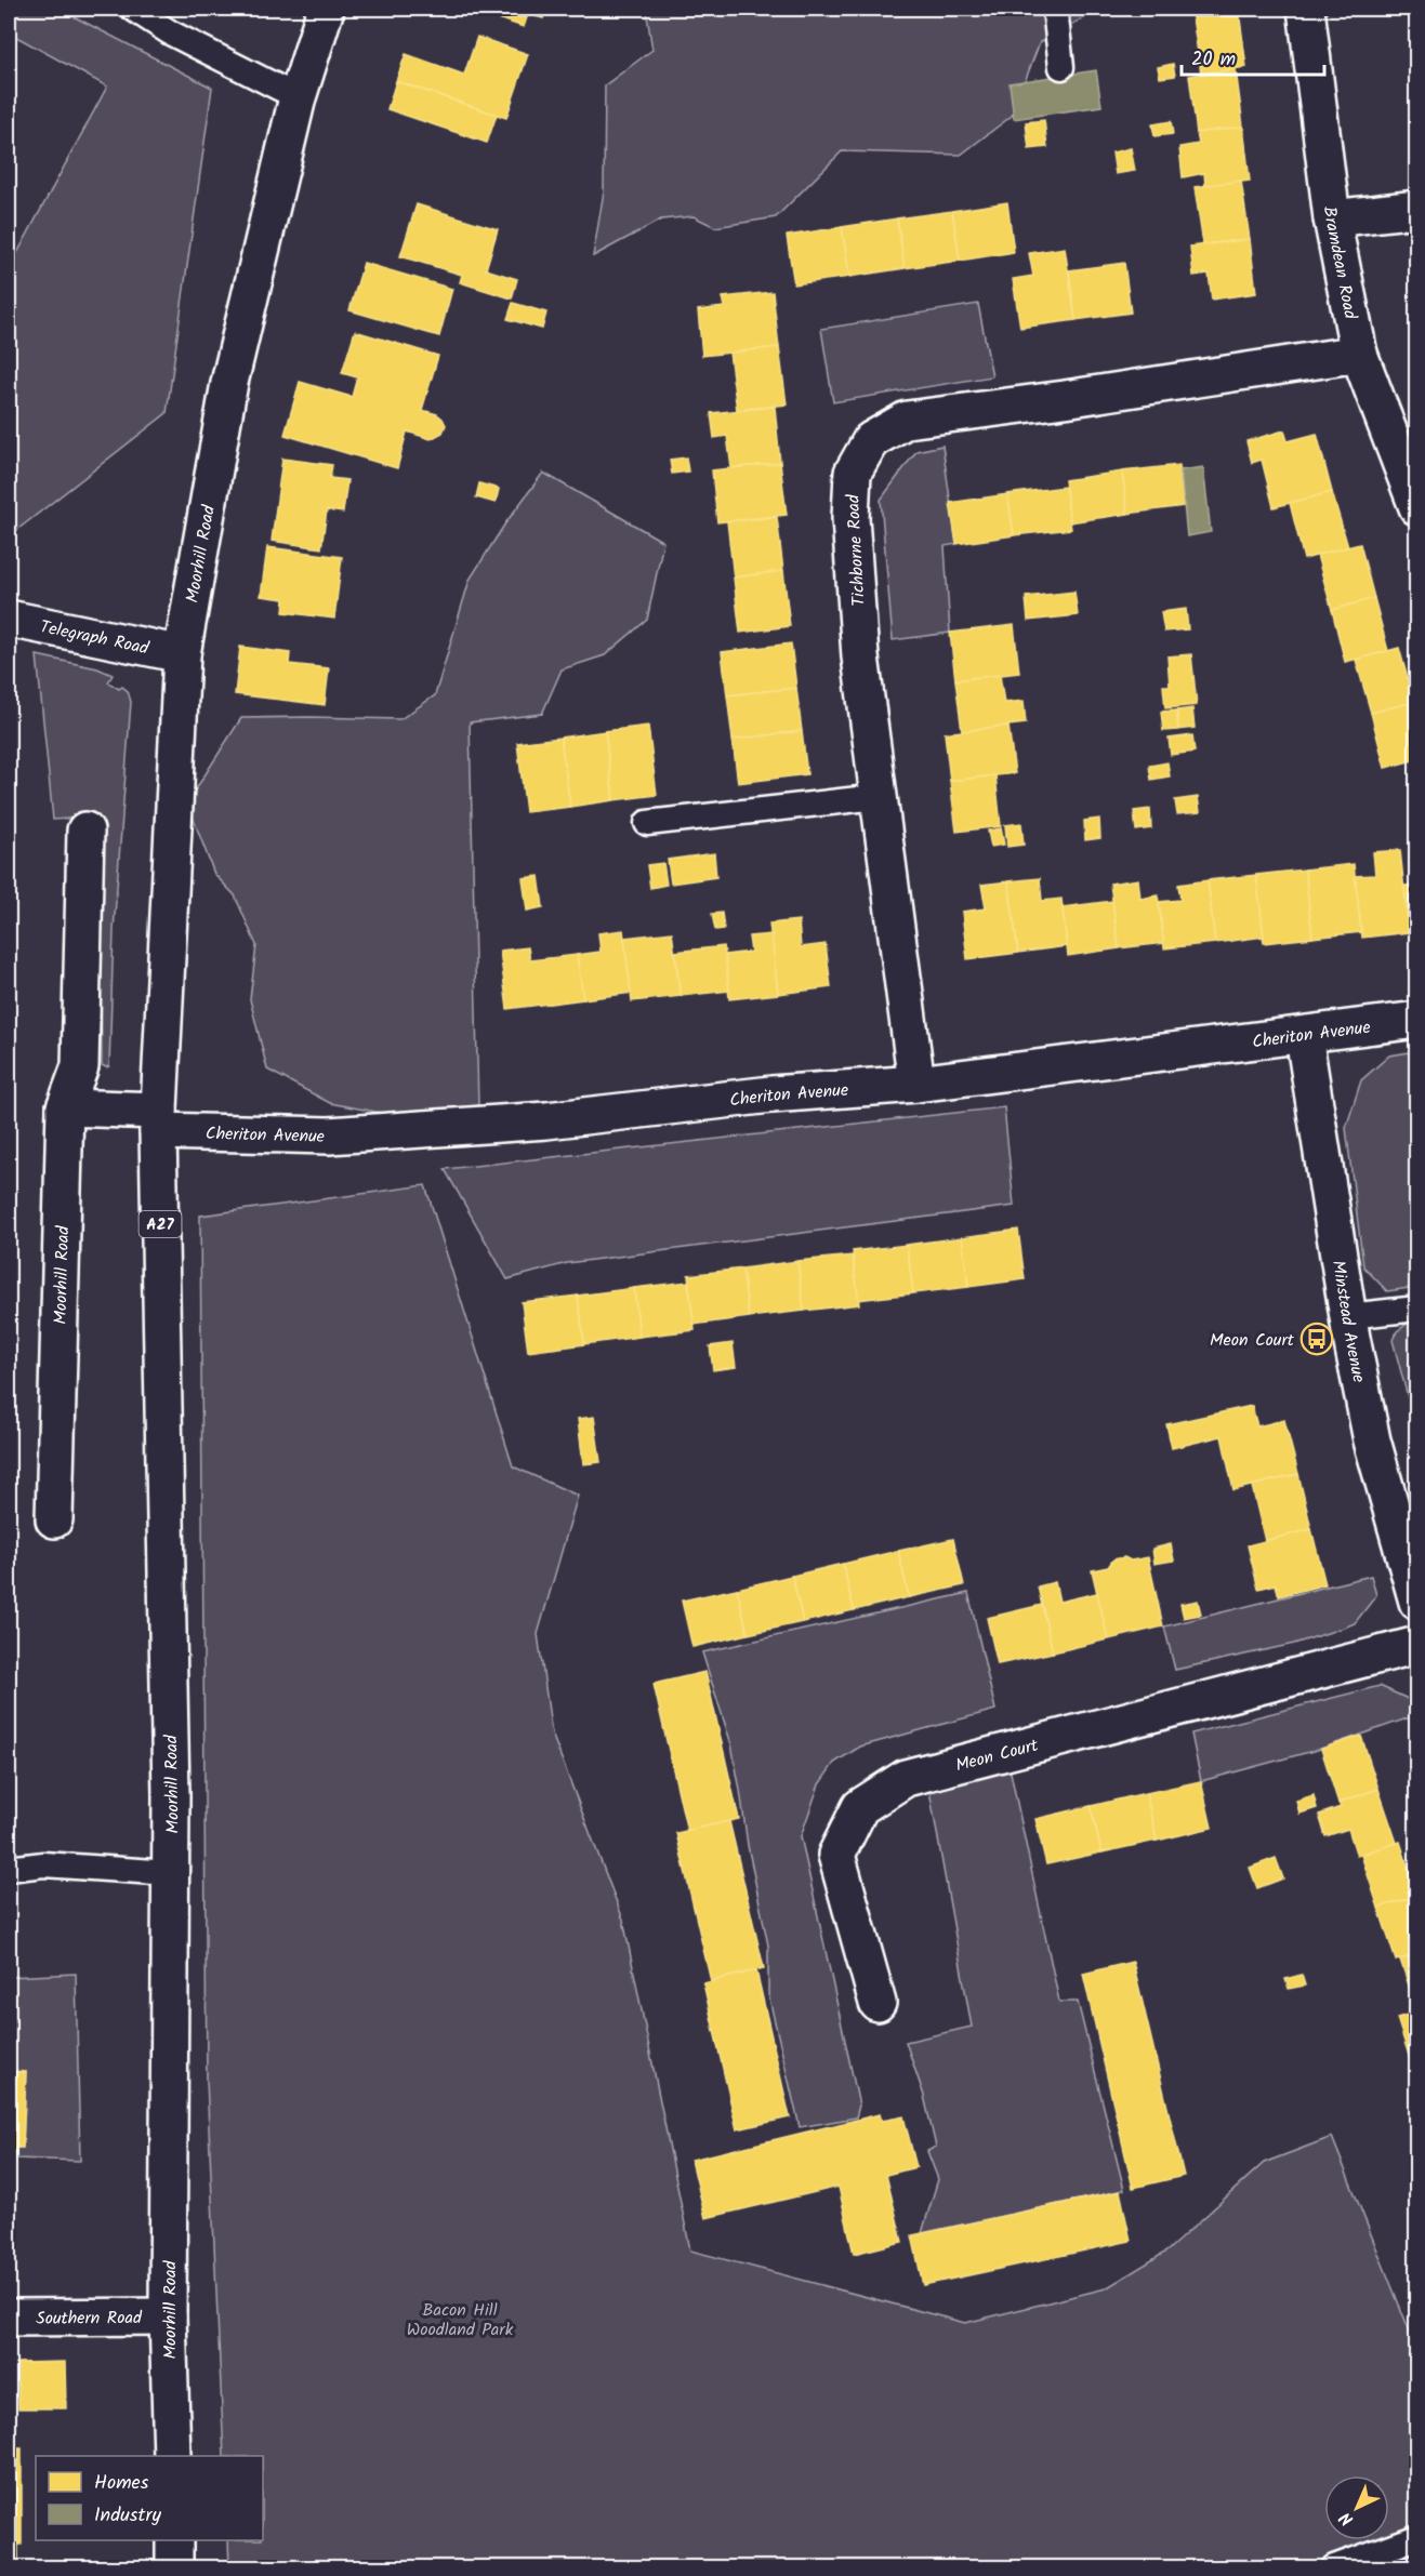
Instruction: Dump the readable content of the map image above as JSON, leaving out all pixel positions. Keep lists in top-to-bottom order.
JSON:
{
  "streets": {
    "street": [
      "Bramdean Road",
      "Tichborne Road",
      "Moorhill Road",
      "Telegraph Road",
      "Cheriton Avenue",
      "A27",
      "Minstead Avenue",
      "Meon Court",
      "Southern Road"
    ]
  },
  "crossings": [
    ["Bramdean Road", "Tichborne Road"],
    ["Tichborne Road", "Cheriton Avenue"],
    ["Moorhill Road", "Telegraph Road"],
    ["Moorhill Road", "Cheriton Avenue"],
    ["Moorhill Road", "Southern Road"],
    ["Cheriton Avenue", "Minstead Avenue"]
  ],
  "parks": ["Bacon Hill Woodland Park"],
  "places": {
    "bus stop": ["Meon Court"]
  },
  "legend": ["Homes", "Industry"],
  "scale_bar": "20 m",
  "north": "bottom left"
}
